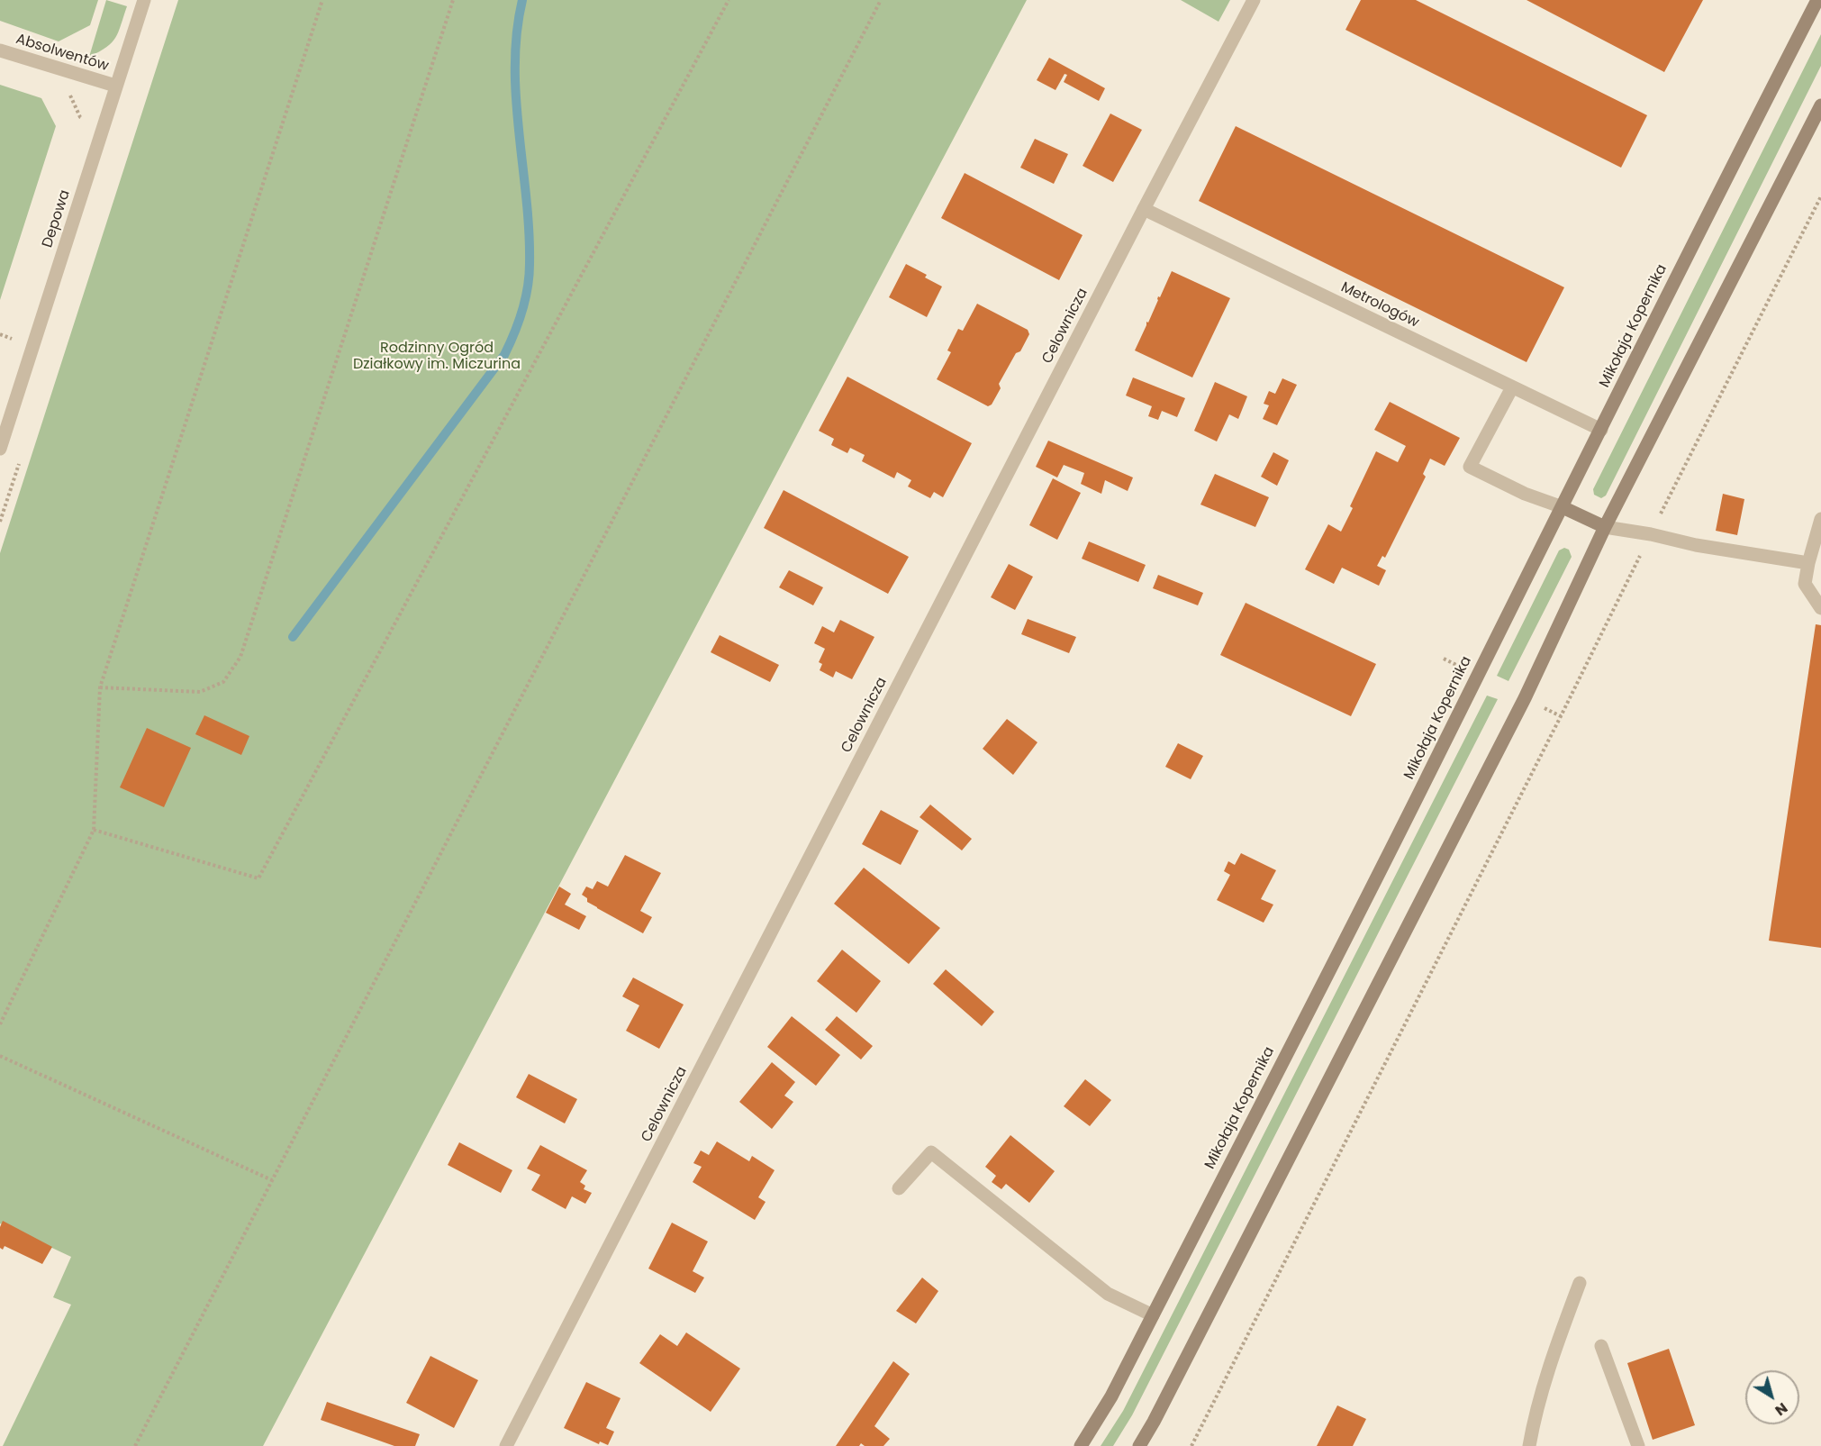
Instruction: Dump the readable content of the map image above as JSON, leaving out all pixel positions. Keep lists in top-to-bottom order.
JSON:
{
  "streets": {
    "main road": ["Mikołaja Kopernika"],
    "street": [
      "Absolwentów",
      "Depowa",
      "Metrologów",
      "Celownicza"
    ]
  },
  "crossings": [
    ["Absolwentów", "Depowa"],
    ["Metrologów", "Celownicza"],
    ["Metrologów", "Mikołaja Kopernika"]
  ],
  "parks": ["Rodzinny Ogród Działkowy im. Miczurina"],
  "north": "bottom right"
}
